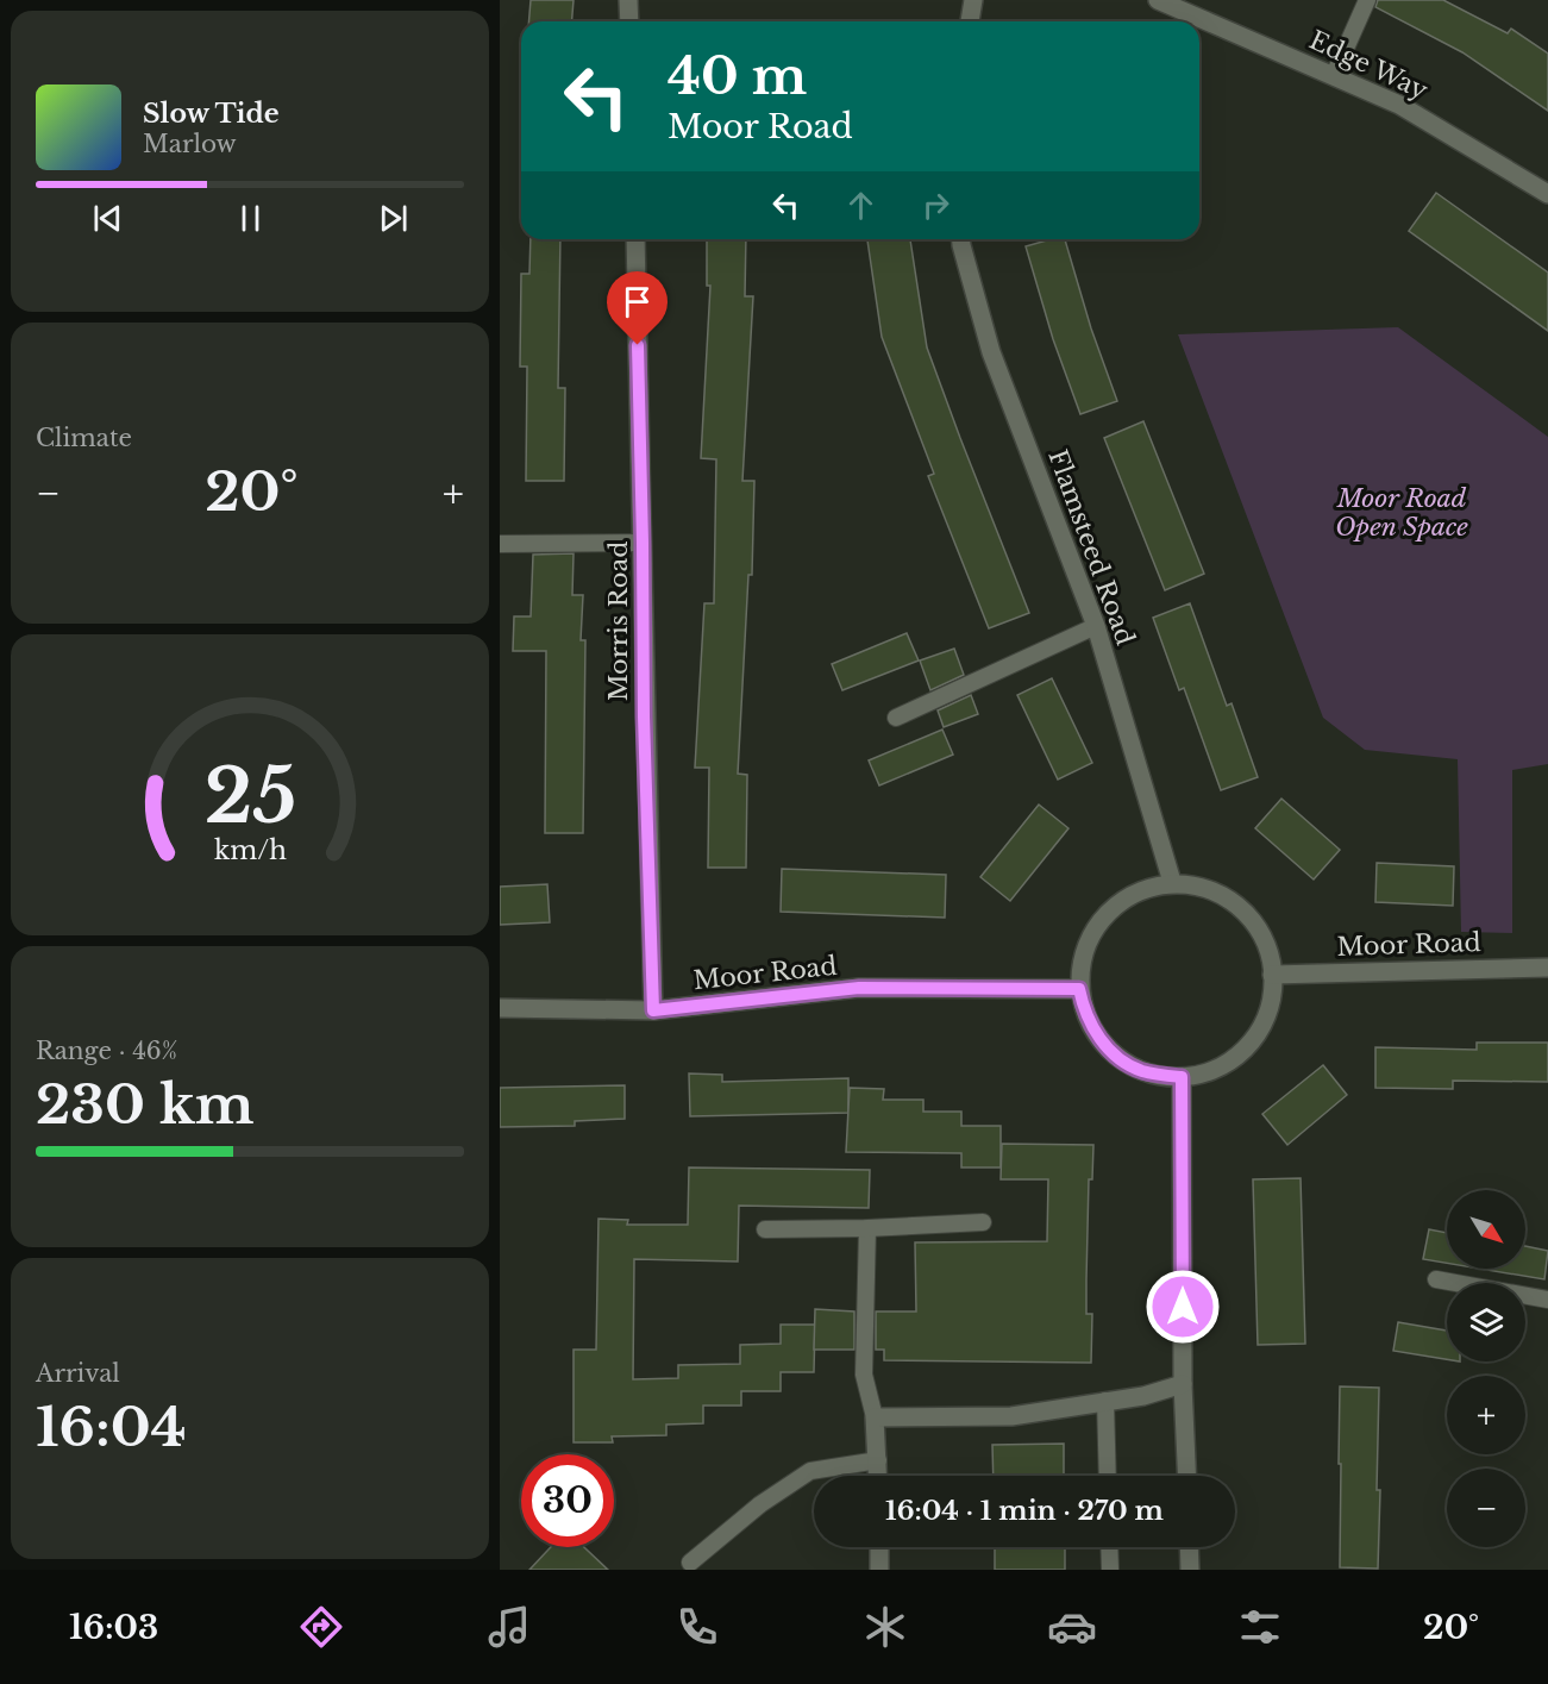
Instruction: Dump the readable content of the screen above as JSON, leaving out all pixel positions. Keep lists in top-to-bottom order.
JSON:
{
  "streets": {
    "street": [
      "Edge Way",
      "Flamsteed Road",
      "Morris Road",
      "Moor Road"
    ]
  },
  "crossings": [
    ["Flamsteed Road", "Moor Road"],
    ["Morris Road", "Moor Road"]
  ],
  "parks": ["Moor Road Open Space"],
  "north": "bottom right",
  "page": {
    "turn": ["40 m", "Moor Road"],
    "song": ["Slow Tide", "Marlow"],
    "tile": [
      "Climate",
      ["Range · 46%", "230 km"],
      ["Arrival", "16:04"]
    ],
    "heat": ["−", "20°", "+"],
    "map_buttons": ["+", "−"],
    "limit": "30",
    "trip": "16:04 · 1 min · 270 m",
    "tabs": ["16:03", "20°"],
    "gauge": ["25", "km/h"]
  }
}
